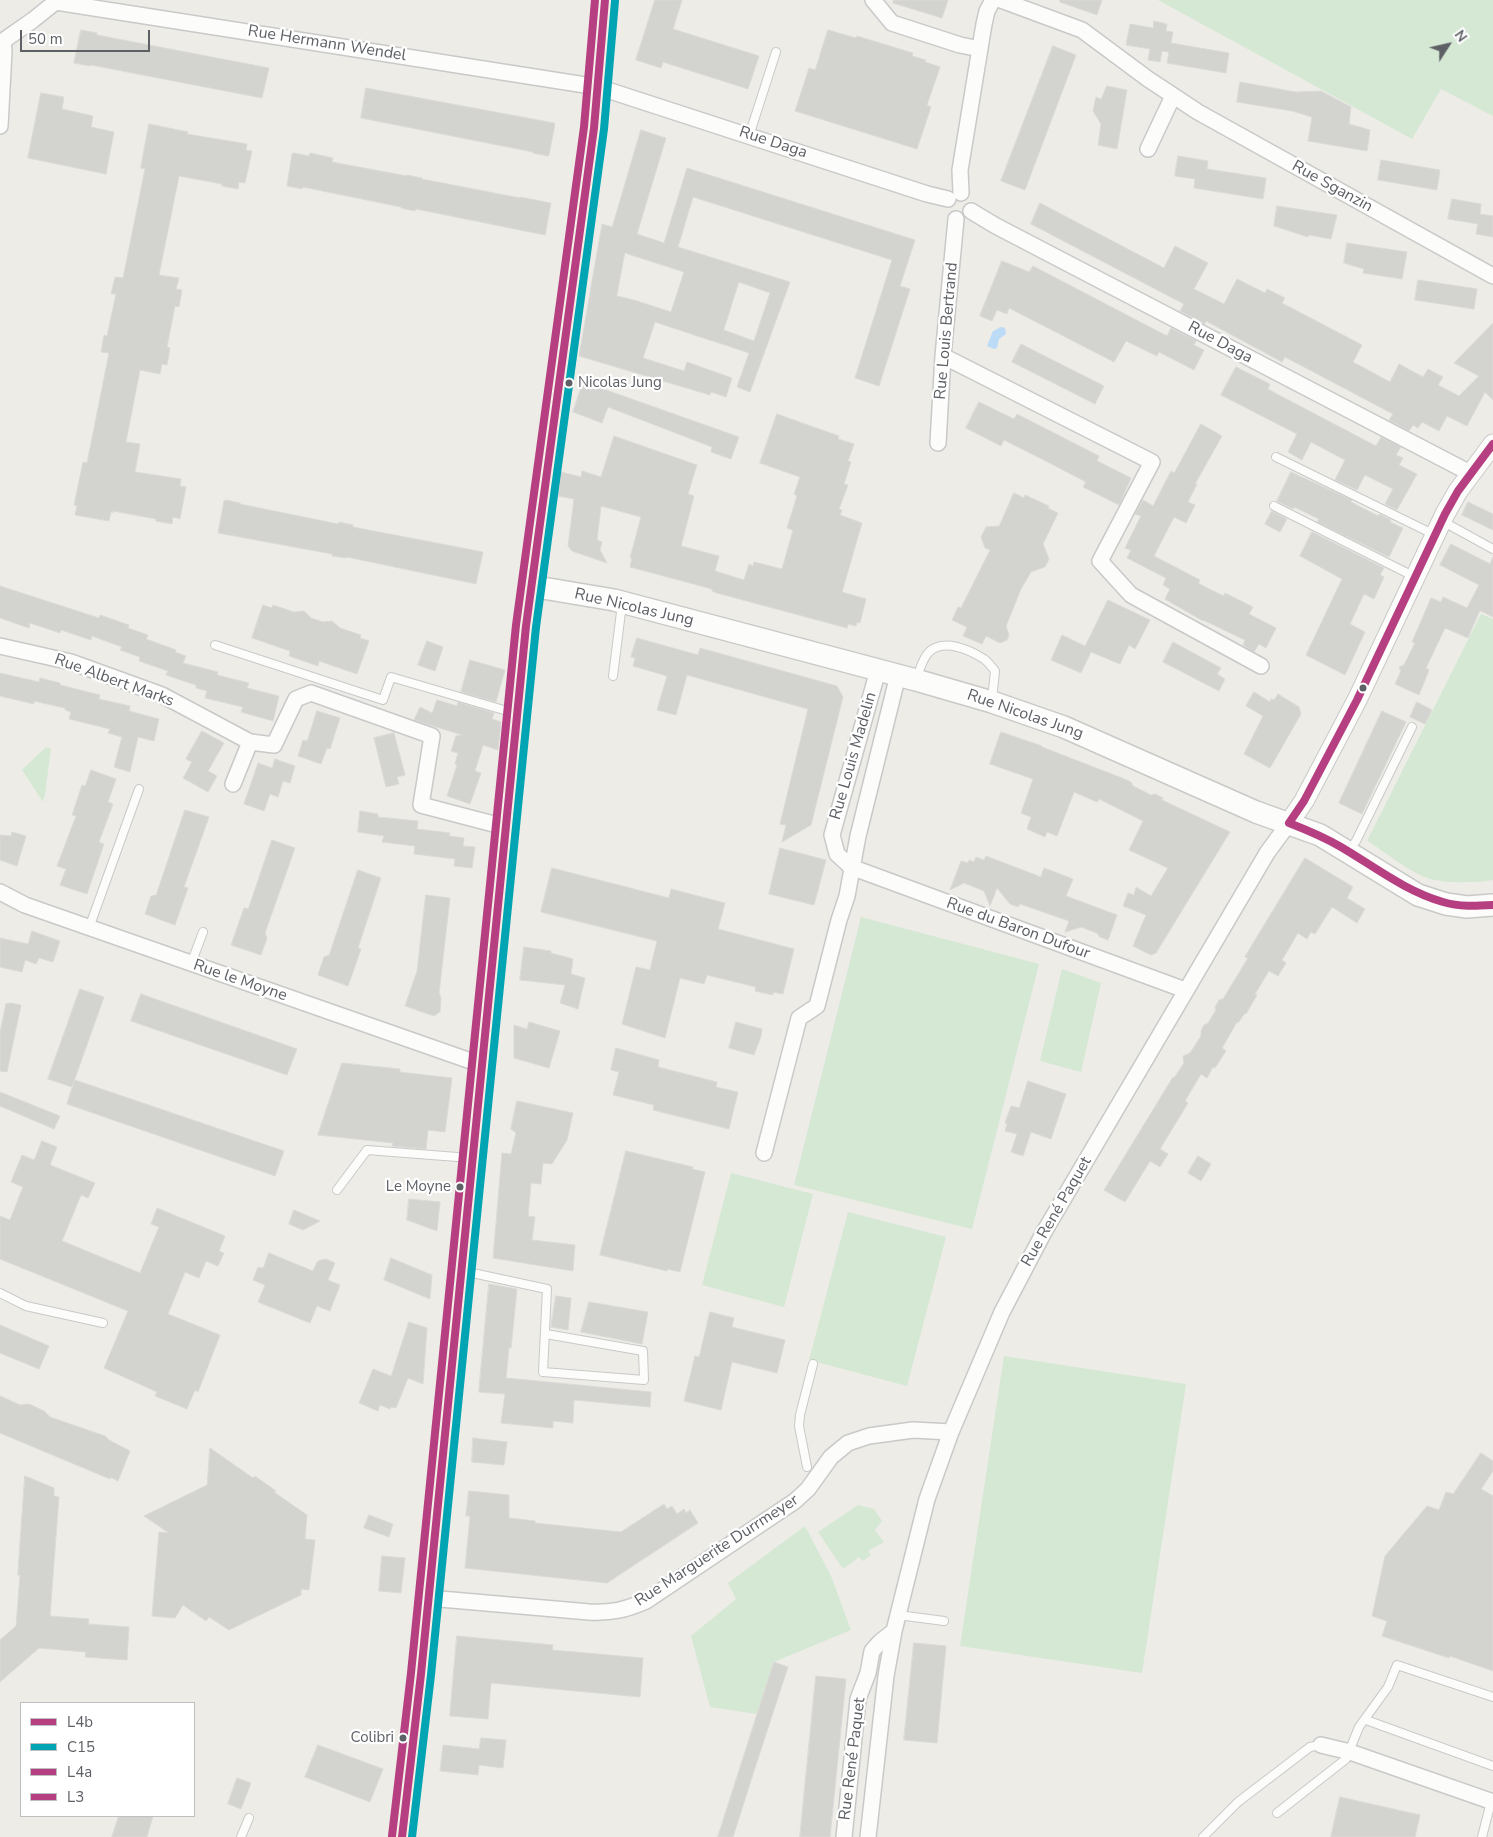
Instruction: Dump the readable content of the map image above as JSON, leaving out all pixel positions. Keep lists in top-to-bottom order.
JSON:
{
  "streets": {
    "main road": ["Rue Nicolas Jung"],
    "street": [
      "Rue Hermann Wendel",
      "Rue Daga",
      "Rue Sganzin",
      "Rue Louis Bertrand",
      "Rue Albert Marks",
      "Rue Louis Madelin",
      "Rue du Baron Dufour",
      "Rue le Moyne",
      "Rue René Paquet",
      "Rue Marguerite Durrmeyer"
    ]
  },
  "crossings": [
    ["Rue Hermann Wendel", "Rue Daga"],
    ["Rue Daga", "Rue Louis Bertrand"],
    ["Rue Nicolas Jung", "Rue Louis Madelin"],
    ["Rue Nicolas Jung", "Rue René Paquet"],
    ["Rue Louis Madelin", "Rue du Baron Dufour"],
    ["Rue du Baron Dufour", "Rue René Paquet"],
    ["Rue René Paquet", "Rue Marguerite Durrmeyer"]
  ],
  "places": ["Nicolas Jung", "Le Moyne", "Colibri"],
  "lines": [
    "transit line L4b",
    "transit line L4a",
    "transit line C15",
    "transit line L3"
  ],
  "legend": [
    "L4b",
    "C15",
    "L4a",
    "L3"
  ],
  "scale_bar": "50 m",
  "north": "top right"
}
